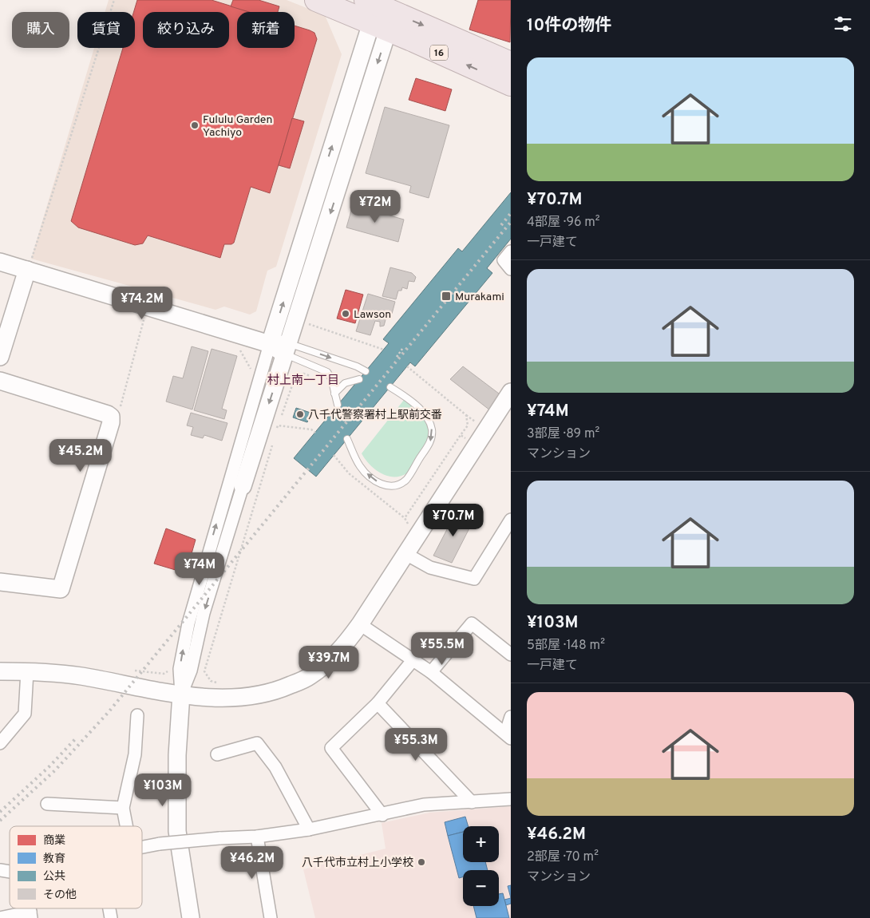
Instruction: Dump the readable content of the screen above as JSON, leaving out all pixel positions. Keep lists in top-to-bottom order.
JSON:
{
  "streets": {
    "highway": ["16"]
  },
  "districts": ["村上南一丁目"],
  "places": {
    "other": [
      "Fululu Garden Yachiyo",
      "Lawson",
      "八千代警察署村上駅前交番",
      "八千代市立村上小学校"
    ],
    "transit": ["Murakami"]
  },
  "legend": [
    "商業",
    "教育",
    "公共",
    "その他"
  ],
  "page": {
    "heading": "10件の物件",
    "chip": [
      "購入",
      "賃貸",
      "絞り込み",
      "新着"
    ],
    "list": [
      {
        "name": "¥70.7M",
        "note": "4部屋 · 96 m² · 一戸建て"
      },
      {
        "name": "¥74M",
        "note": "3部屋 · 89 m² · マンション"
      },
      {
        "name": "¥103M",
        "note": "5部屋 · 148 m² · 一戸建て"
      },
      {
        "name": "¥46.2M",
        "note": "2部屋 · 70 m² · マンション"
      }
    ],
    "price": [
      "¥72M",
      "¥74.2M",
      "¥45.2M",
      "¥70.7M",
      "¥74M",
      "¥55.5M",
      "¥39.7M",
      "¥55.3M",
      "¥103M",
      "¥46.2M"
    ],
    "map_buttons": ["+", "−"]
  }
}
